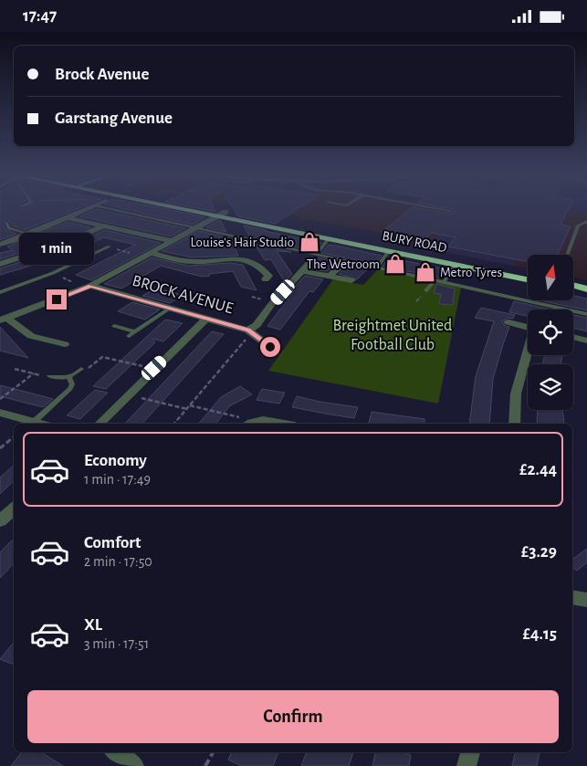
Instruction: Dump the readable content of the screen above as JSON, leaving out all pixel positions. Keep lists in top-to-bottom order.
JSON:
{
  "streets": {
    "highway": ["BURY ROAD"],
    "street": ["BROCK AVENUE"]
  },
  "parks": ["Breightmet United Football Club"],
  "places": {
    "shop": ["Louise's Hair Studio", "The Wetroom", "Metro Tyres"]
  },
  "north": "top",
  "page": {
    "status": "17:47",
    "banner": ["Brock Avenue", "Garstang Avenue"],
    "bubble": "1 min",
    "list": [
      {
        "name": "Economy",
        "note": "1 min · 17:49",
        "value": "£2.44"
      },
      {
        "name": "Comfort",
        "note": "2 min · 17:50",
        "value": "£3.29"
      },
      {
        "name": "XL",
        "note": "3 min · 17:51",
        "value": "£4.15"
      }
    ],
    "buttons": "Confirm"
  }
}
